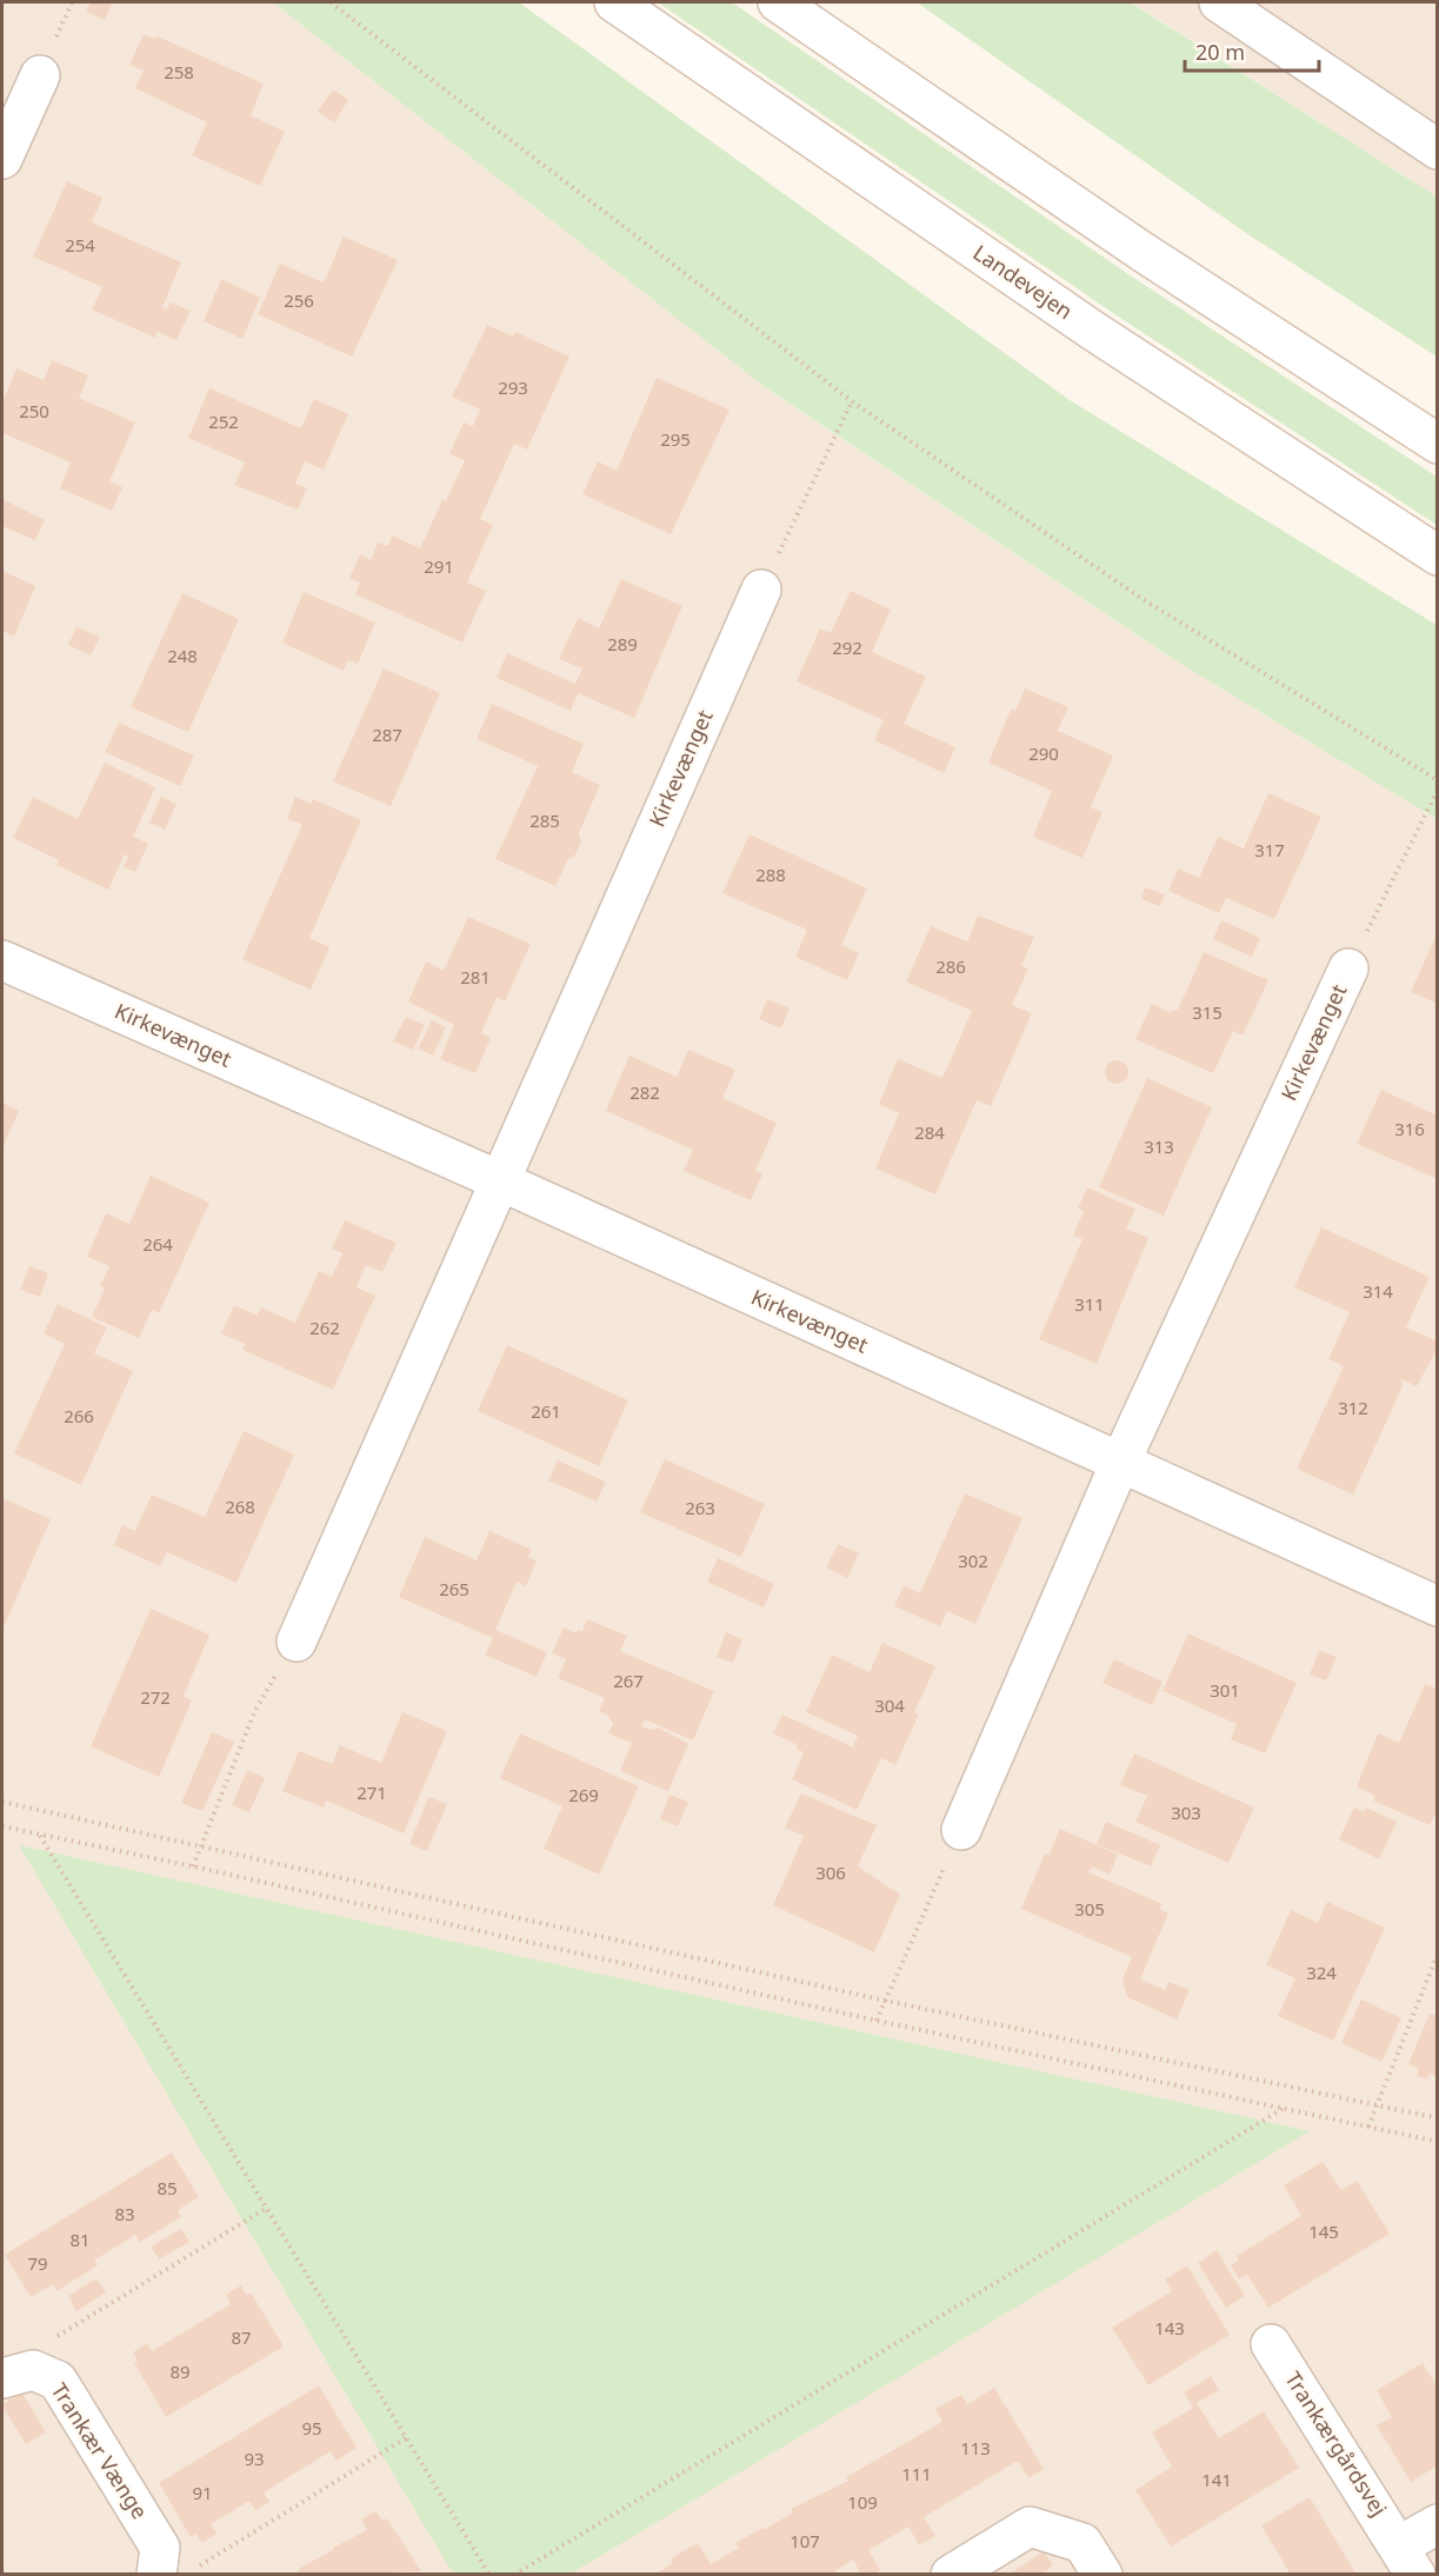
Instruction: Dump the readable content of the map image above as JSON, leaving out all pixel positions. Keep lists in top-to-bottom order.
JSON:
{
  "streets": {
    "street": [
      "Landevejen",
      "Kirkevænget",
      "Trankærgårdsvej",
      "Trankær Vænge"
    ]
  },
  "house_numbers": [
    "258",
    "254",
    "256",
    "293",
    "250",
    "252",
    "295",
    "291",
    "289",
    "292",
    "248",
    "287",
    "290",
    "285",
    "317",
    "288",
    "286",
    "281",
    "315",
    "282",
    "316",
    "284",
    "313",
    "264",
    "314",
    "311",
    "262",
    "312",
    "261",
    "266",
    "268",
    "263",
    "302",
    "265",
    "267",
    "301",
    "272",
    "304",
    "271",
    "269",
    "303",
    "306",
    "305",
    "324",
    "85",
    "83",
    "145",
    "81",
    "79",
    "143",
    "87",
    "89",
    "95",
    "113",
    "93",
    "111",
    "141",
    "91",
    "109",
    "107"
  ],
  "scale_bar": "20 m"
}
